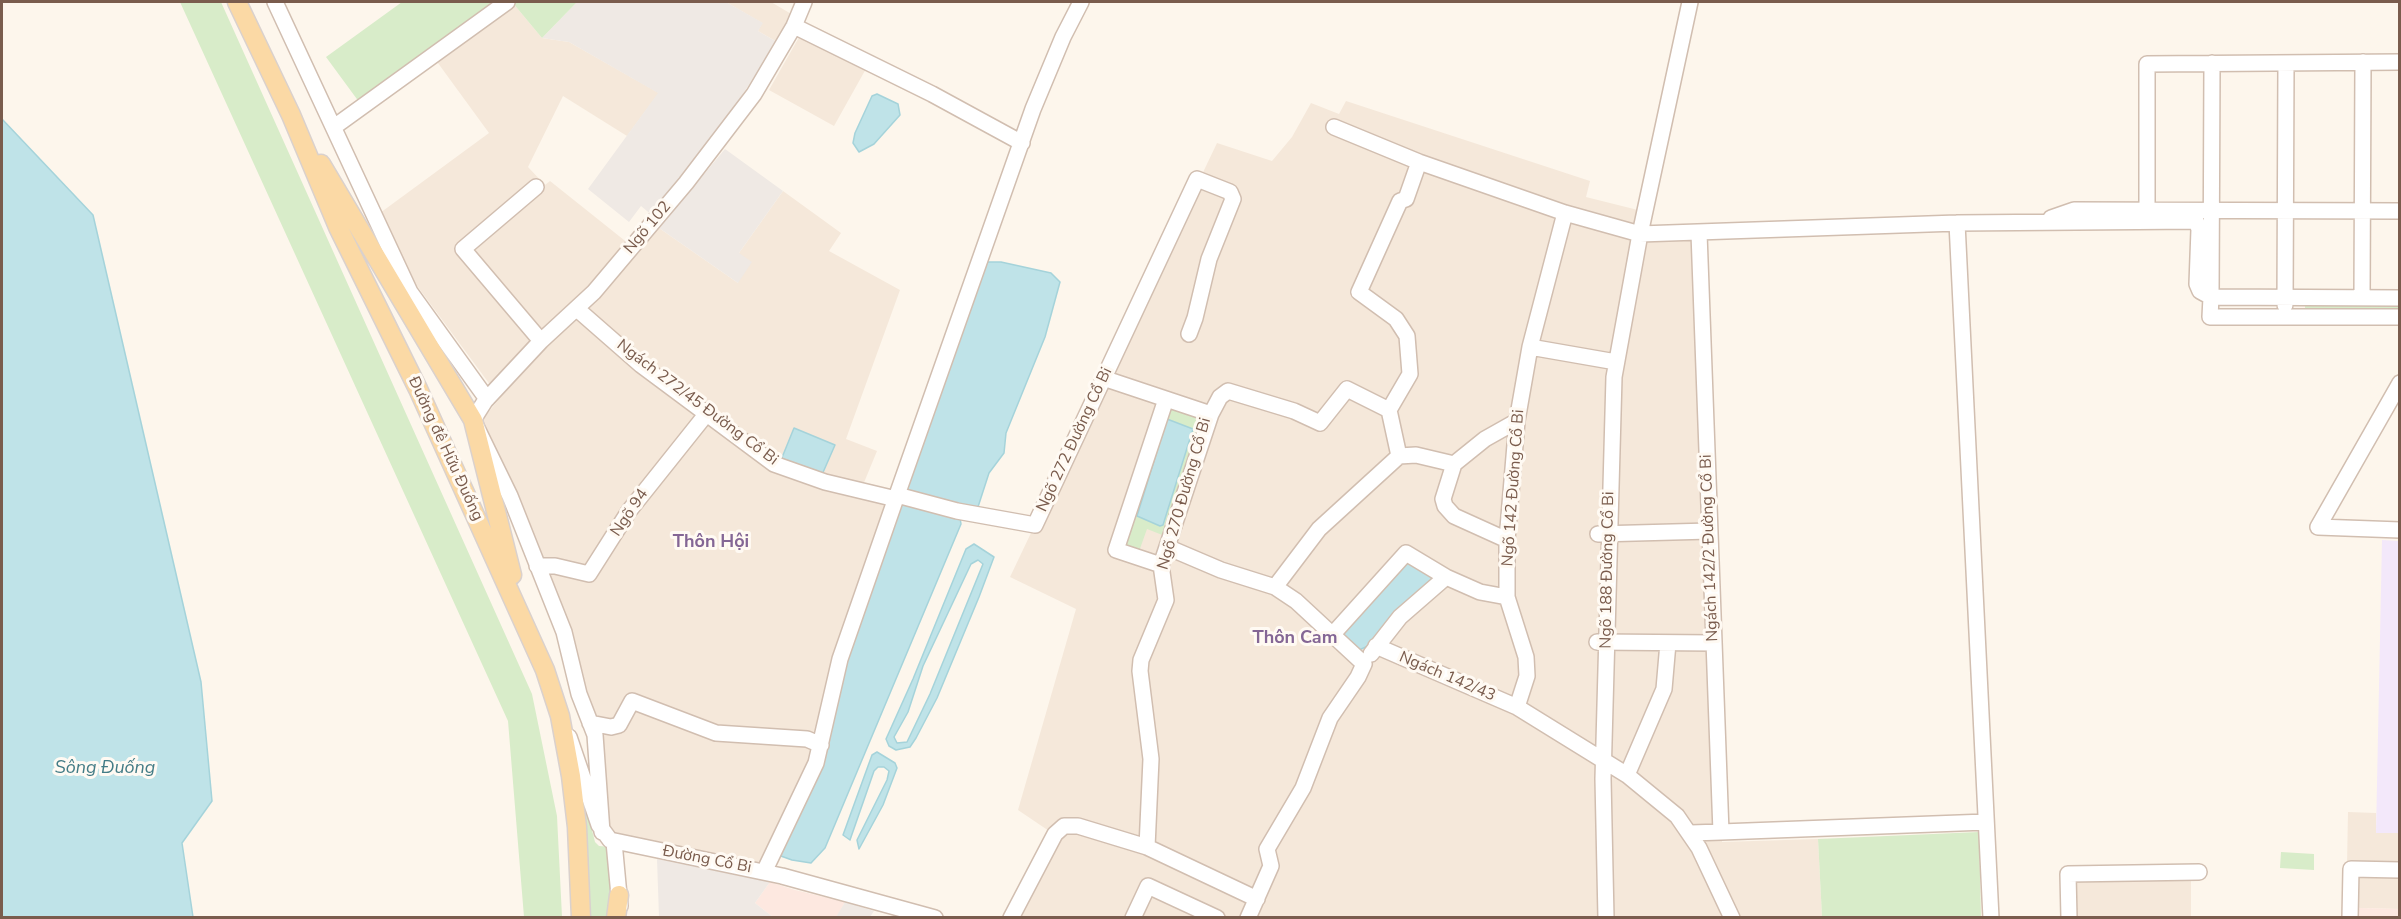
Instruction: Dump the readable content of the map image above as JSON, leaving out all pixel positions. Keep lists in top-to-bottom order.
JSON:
{
  "streets": {
    "main road": ["Đường đê Hữu Đuống"],
    "street": [
      "Ngõ 102",
      "Ngách 272/45 Đường Cổ Bi",
      "Ngõ 272 Đường Cổ Bi",
      "Ngõ 142 Đường Cổ Bi",
      "Ngõ 270 Đường Cổ Bi",
      "Ngõ 94",
      "Ngách 142/2 Đường Cổ Bi",
      "Ngõ 188 Đường Cổ Bi",
      "Ngách 142/43",
      "Đường Cổ Bi"
    ]
  },
  "crossings": [
    ["Ngõ 102", "Ngách 272/45 Đường Cổ Bi"],
    ["Ngách 272/45 Đường Cổ Bi", "Ngõ 272 Đường Cổ Bi"],
    ["Ngách 272/45 Đường Cổ Bi", "Ngõ 94"],
    ["Ngõ 272 Đường Cổ Bi", "Ngõ 270 Đường Cổ Bi"],
    ["Ngõ 142 Đường Cổ Bi", "Ngách 142/43"]
  ],
  "districts": ["Thôn Hội", "Thôn Cam"],
  "water": ["Sông Đuống"]
}
